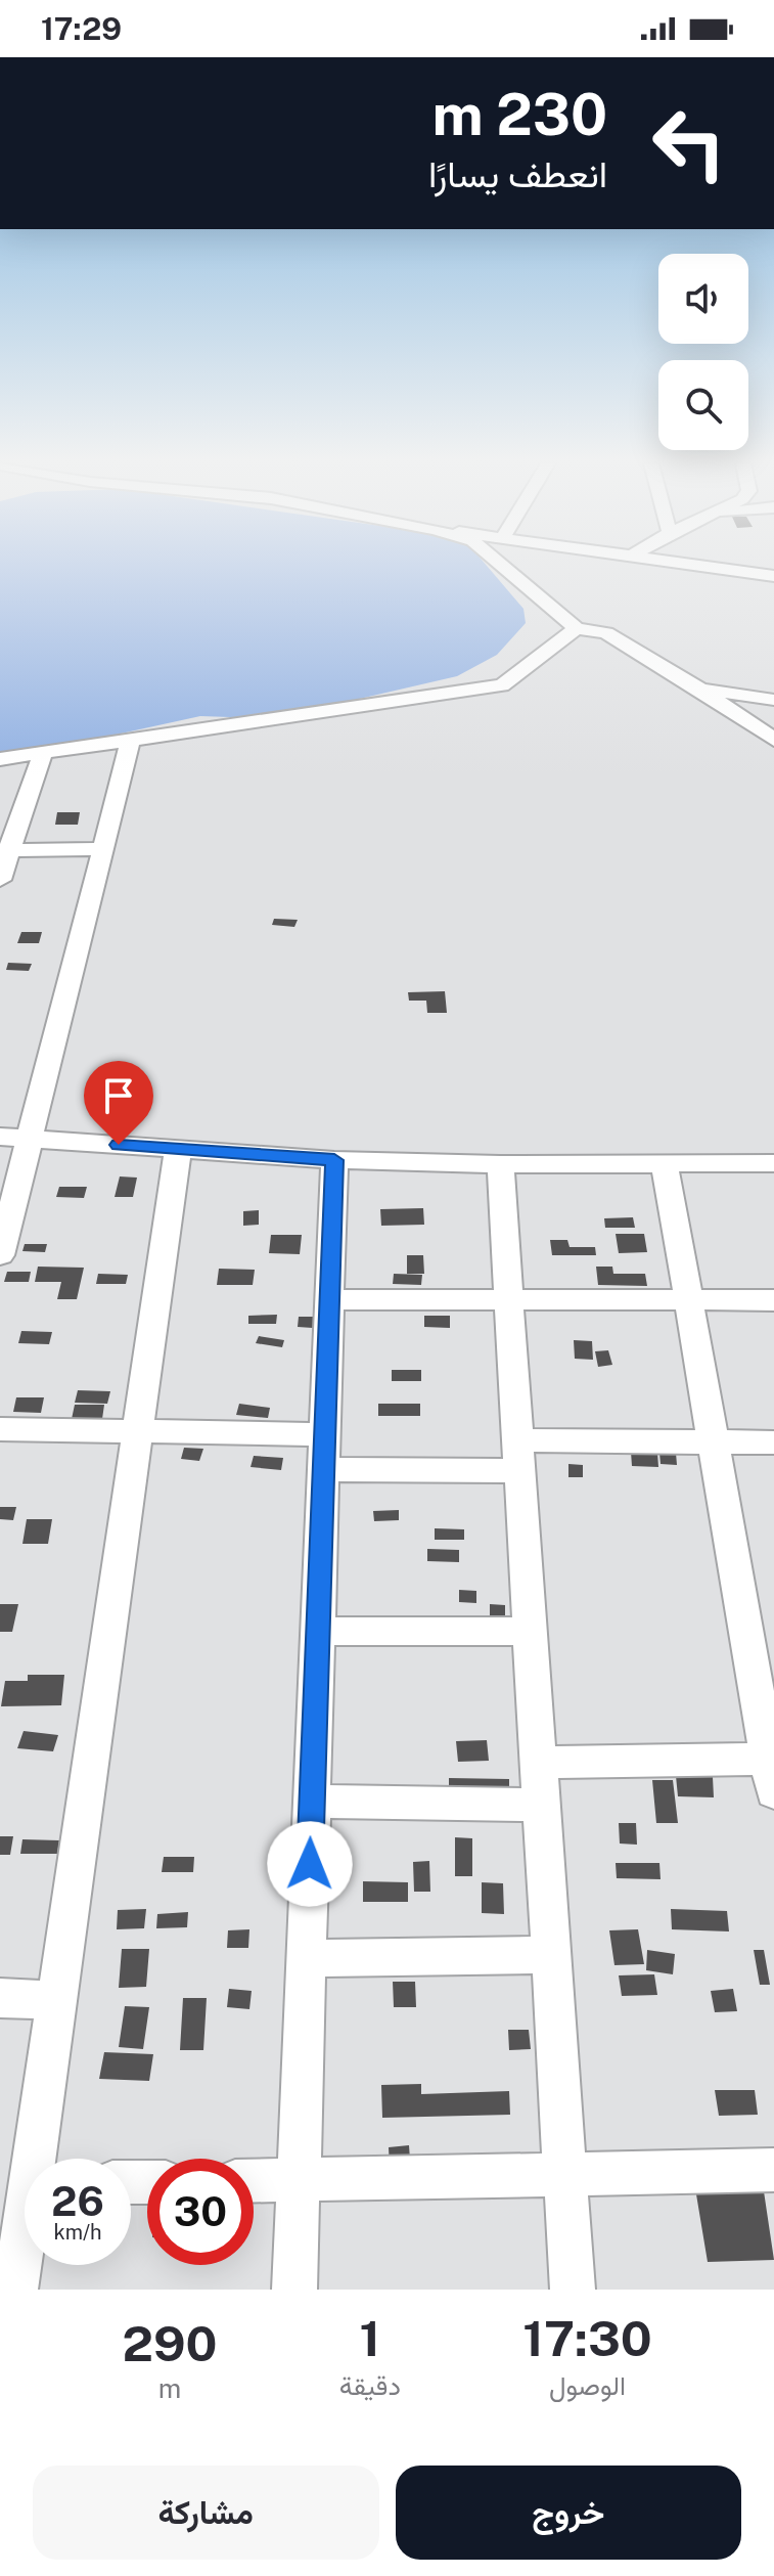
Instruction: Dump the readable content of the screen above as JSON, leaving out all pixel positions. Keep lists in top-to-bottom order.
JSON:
{
  "page": {
    "status": "17:29",
    "turn": ["230 m", "انعطف يسارًا"],
    "speed": "26 km/h",
    "limit": "30",
    "eta": [
      "17:30",
      "الوصول",
      "1",
      "دقيقة",
      "290",
      "m"
    ],
    "buttons": ["خروج", "مشاركة"]
  }
}
